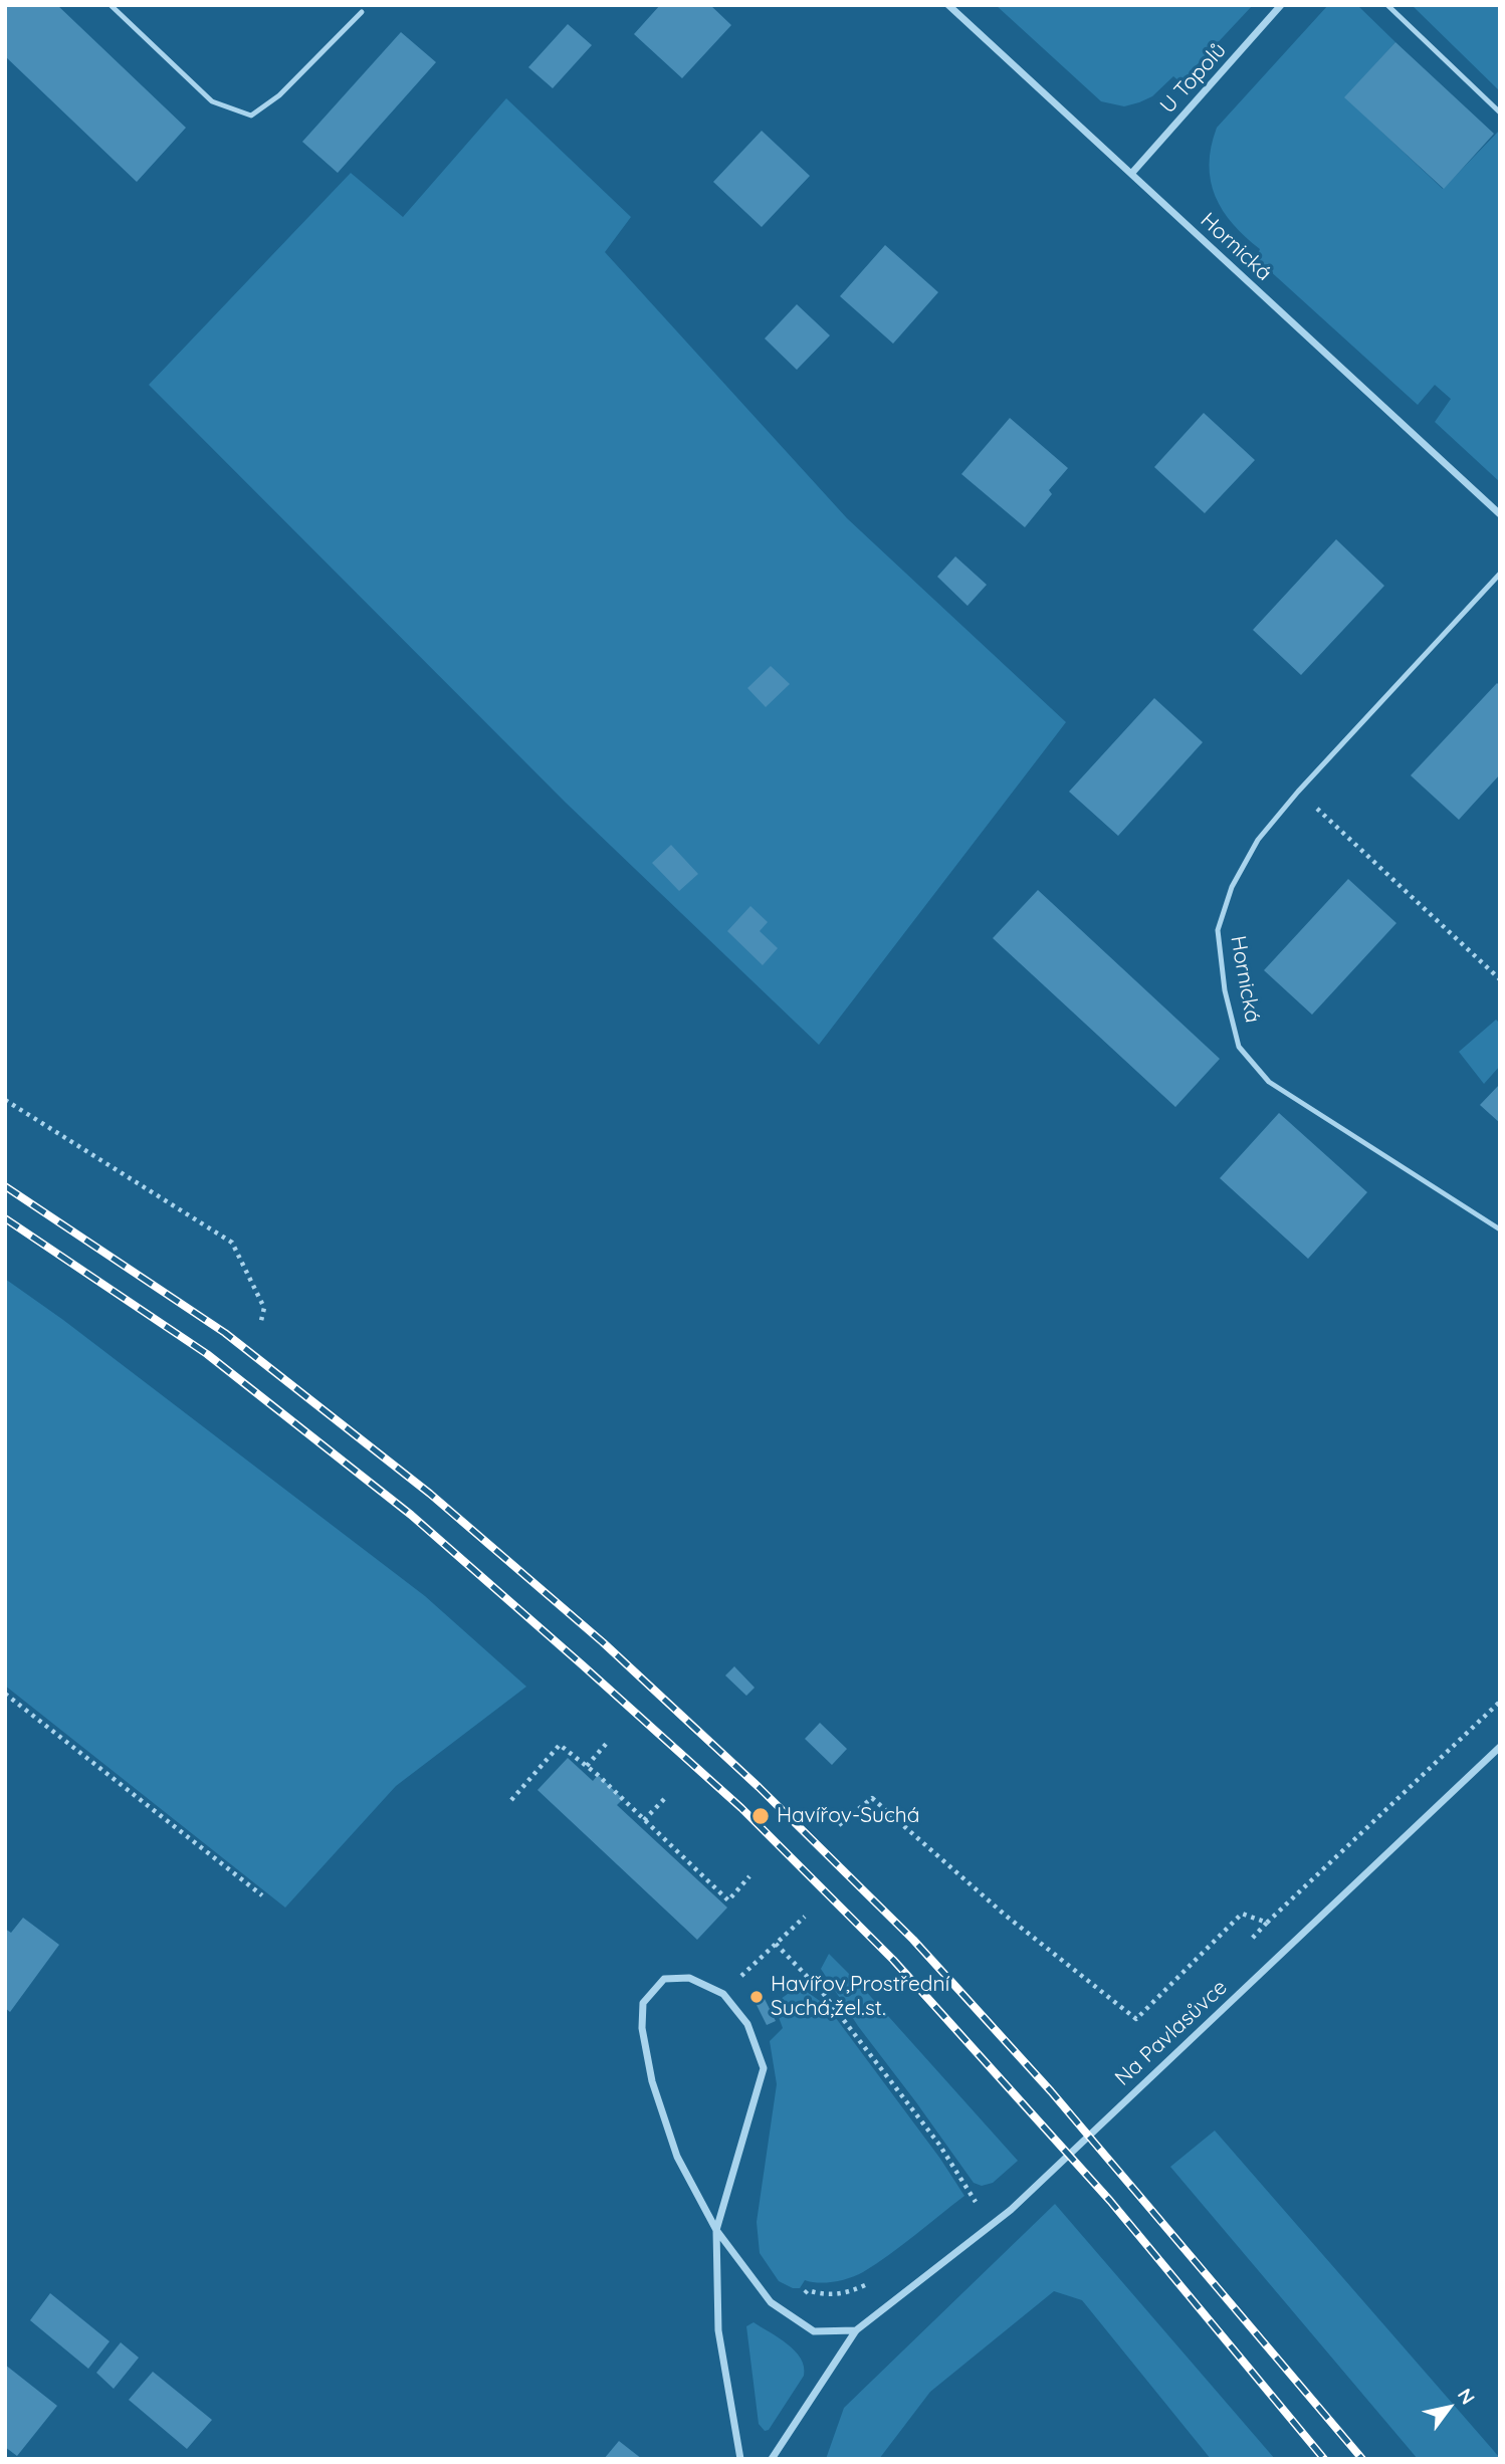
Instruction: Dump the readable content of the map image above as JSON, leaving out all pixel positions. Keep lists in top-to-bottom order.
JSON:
{
  "streets": {
    "street": ["U Topolů", "Hornická", "Na Pavlasůvce"]
  },
  "crossings": [
    ["U Topolů", "Hornická"]
  ],
  "places": ["Havířov-Suchá", "Havířov,Prostřední Suchá,žel.st."],
  "north": "top right"
}
